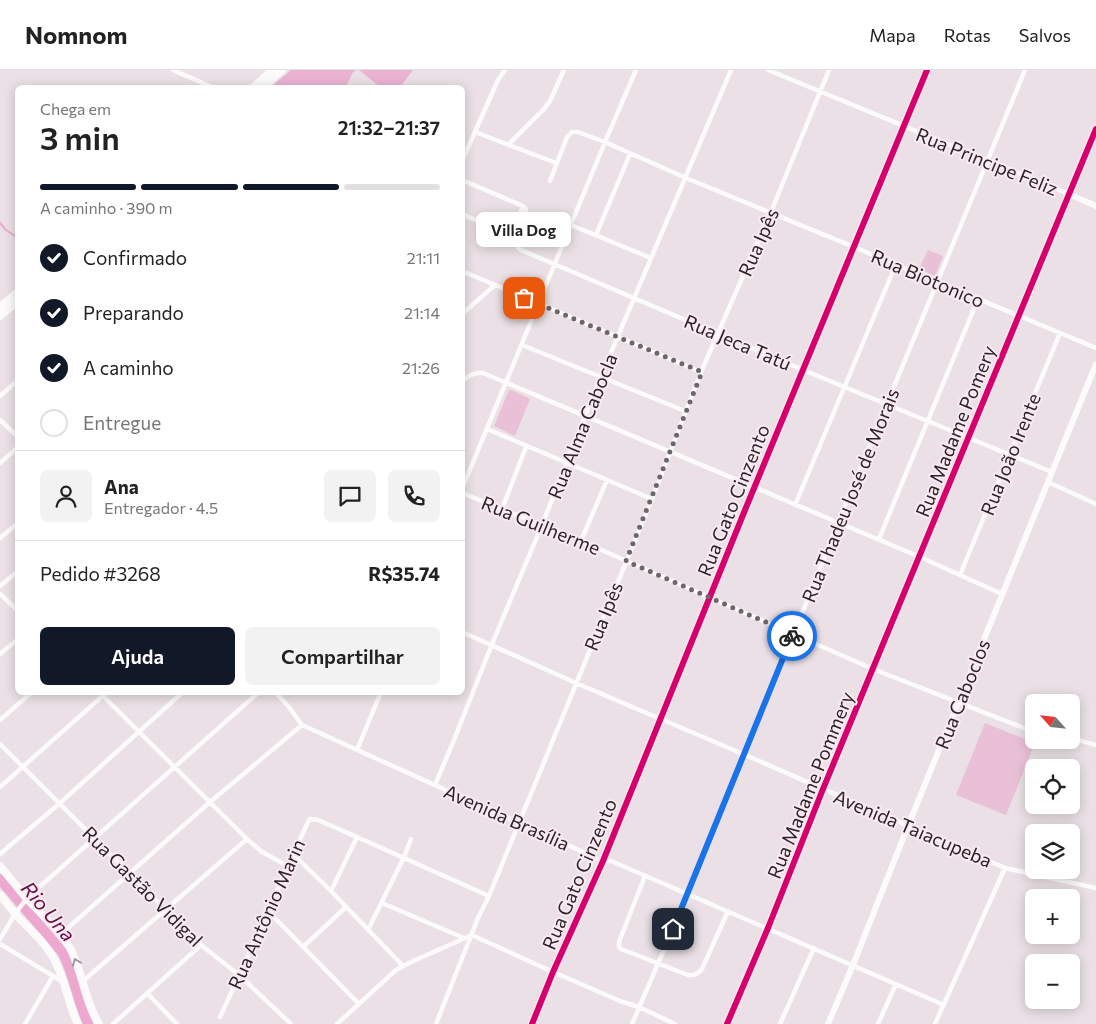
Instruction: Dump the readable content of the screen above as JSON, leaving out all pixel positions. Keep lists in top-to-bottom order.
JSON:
{
  "streets": {
    "street": [
      "Rua Principe Feliz",
      "Rua Ipês",
      "Rua Biotonico",
      "Rua Jeca Tatú",
      "Rua Alma Cabocla",
      "Rua Madame Pomery",
      "Rua João Irente",
      "Rua Thadeu José de Morais",
      "Rua Gato Cinzento",
      "Rua Guilherme",
      "Rua Caboclos",
      "Rua Madame Pommery",
      "Avenida Brasília",
      "Avenida Taiacupeba",
      "Rua Gastão Vidigal",
      "Rua Antônio Marin"
    ]
  },
  "crossings": [
    ["Rua Principe Feliz", "Rua Ipês"],
    ["Rua Principe Feliz", "Rua Thadeu José de Morais"],
    ["Rua Principe Feliz", "Rua Gato Cinzento"],
    ["Rua Ipês", "Rua Biotonico"],
    ["Rua Ipês", "Rua Jeca Tatú"],
    ["Rua Ipês", "Rua Guilherme"],
    ["Rua Ipês", "Avenida Brasília"],
    ["Rua Ipês", "Avenida Taiacupeba"],
    ["Rua Biotonico", "Rua Alma Cabocla"],
    ["Rua Biotonico", "Rua Madame Pomery"],
    ["Rua Biotonico", "Rua João Irente"],
    ["Rua Biotonico", "Rua Thadeu José de Morais"],
    ["Rua Biotonico", "Rua Gato Cinzento"],
    ["Rua Jeca Tatú", "Rua Alma Cabocla"],
    ["Rua Jeca Tatú", "Rua Madame Pomery"],
    ["Rua Jeca Tatú", "Rua João Irente"],
    ["Rua Jeca Tatú", "Rua Thadeu José de Morais"],
    ["Rua Jeca Tatú", "Rua Gato Cinzento"],
    ["Rua Jeca Tatú", "Rua Caboclos"],
    ["Rua Alma Cabocla", "Rua Guilherme"],
    ["Rua Alma Cabocla", "Avenida Brasília"],
    ["Rua Alma Cabocla", "Avenida Taiacupeba"],
    ["Rua Madame Pomery", "Rua Madame Pommery"],
    ["Rua Thadeu José de Morais", "Rua Guilherme"],
    ["Rua Thadeu José de Morais", "Avenida Brasília"],
    ["Rua Thadeu José de Morais", "Avenida Taiacupeba"],
    ["Rua Gato Cinzento", "Rua Guilherme"],
    ["Rua Gato Cinzento", "Avenida Brasília"],
    ["Rua Gato Cinzento", "Avenida Taiacupeba"],
    ["Rua Guilherme", "Rua Caboclos"],
    ["Rua Guilherme", "Rua Madame Pommery"],
    ["Rua Caboclos", "Avenida Brasília"],
    ["Rua Caboclos", "Avenida Taiacupeba"],
    ["Rua Madame Pommery", "Avenida Brasília"],
    ["Rua Madame Pommery", "Avenida Taiacupeba"],
    ["Rua Gastão Vidigal", "Rua Antônio Marin"]
  ],
  "water": ["Rio Una"],
  "places": ["Villa Dog"],
  "north": "top left",
  "page": {
    "header": "Nomnom",
    "nav": ["Mapa", "Rotas", "Salvos"],
    "heading": ["3 min", "Chega em", "21:32–21:37"],
    "panel": [
      "Ana",
      "Entregador · 4.5",
      "Pedido #3268",
      "R$35.74"
    ],
    "bar": "A caminho · 390 m",
    "bubble": "Villa Dog",
    "list": [
      ["Confirmado", "21:11"],
      ["Preparando", "21:14"],
      ["A caminho", "21:26"],
      "Entregue"
    ],
    "buttons": ["Ajuda", "Compartilhar"],
    "map_buttons": ["+", "−"]
  }
}
